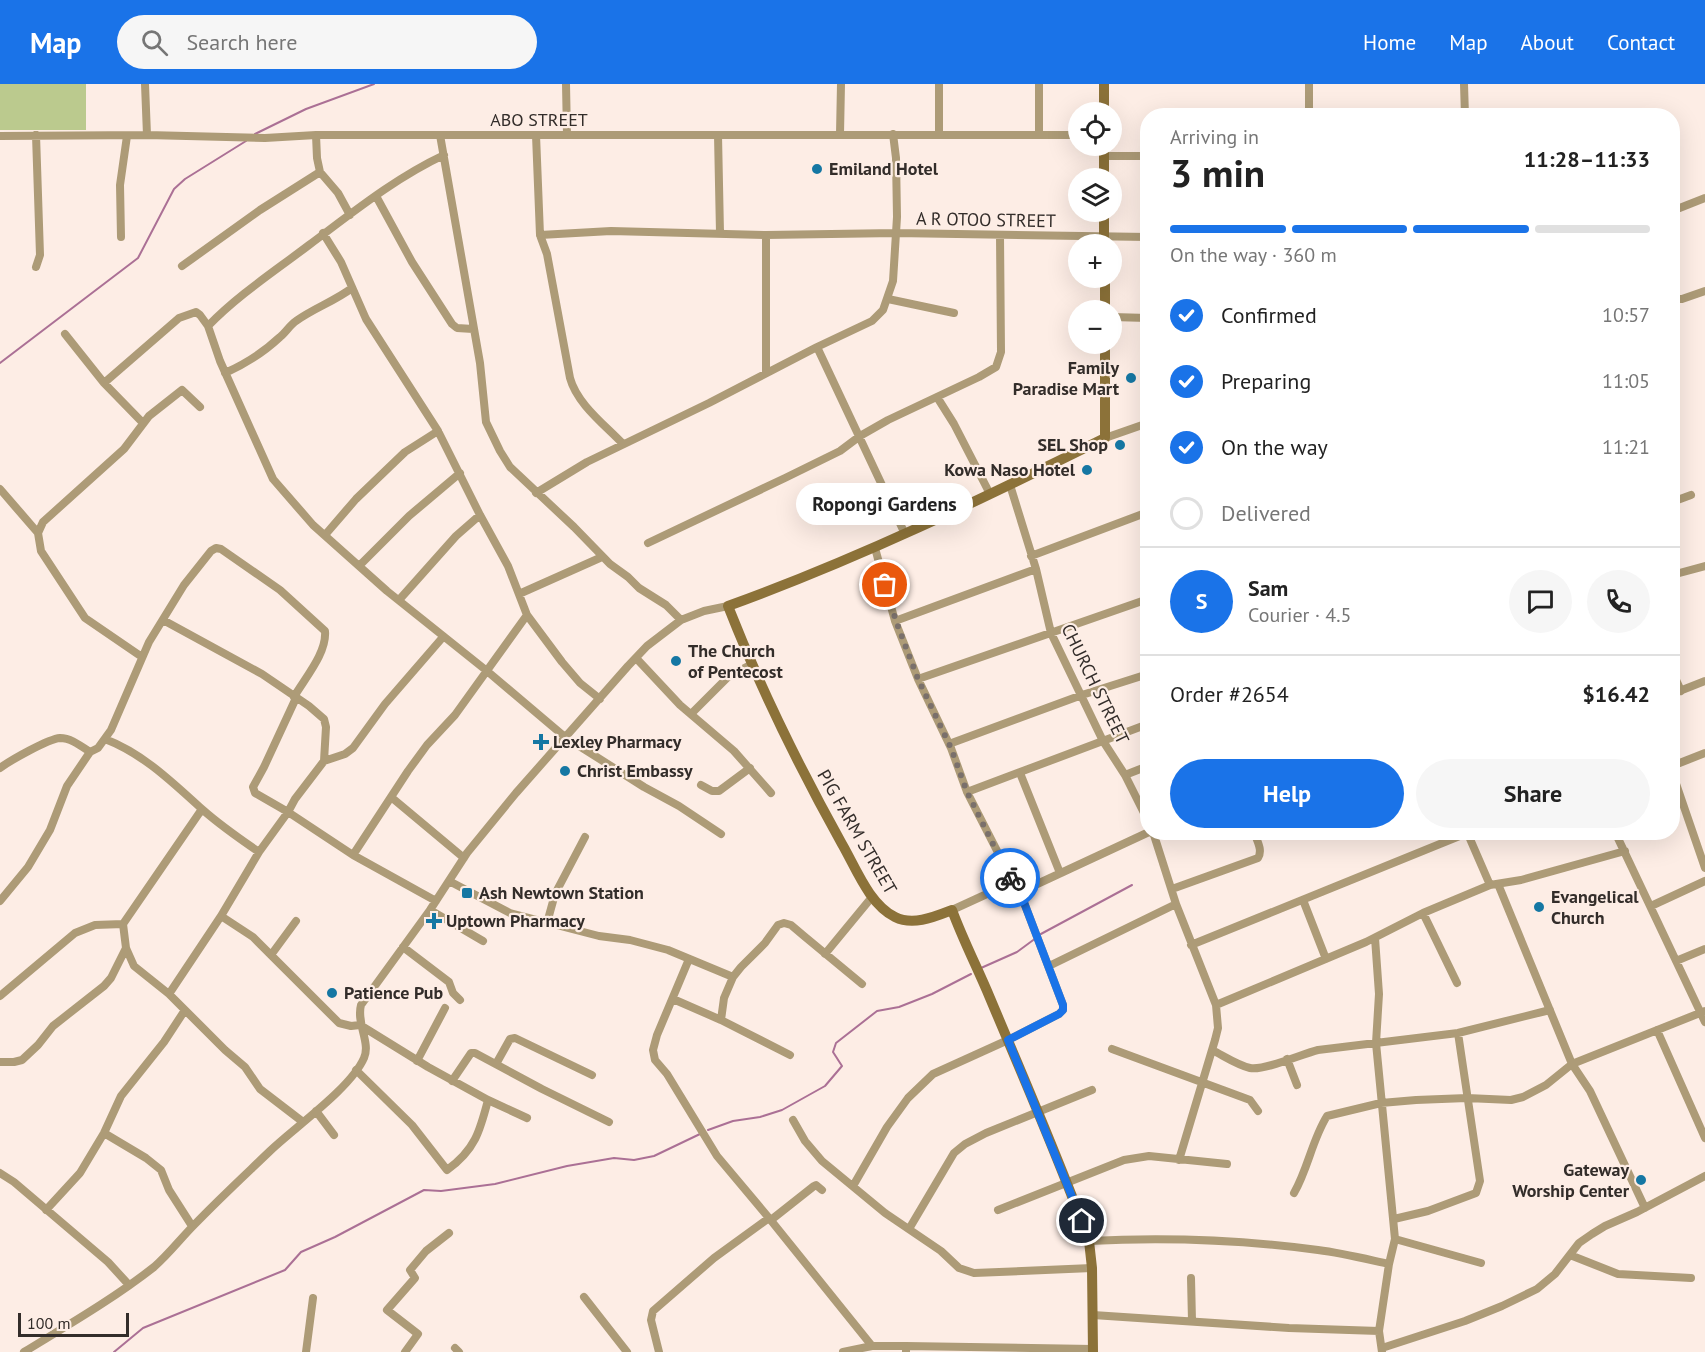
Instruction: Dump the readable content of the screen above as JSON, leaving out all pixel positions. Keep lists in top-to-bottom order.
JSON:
{
  "streets": {
    "street": [
      "ABO STREET",
      "A R OTOO STREET",
      "CHURCH STREET",
      "PIG FARM STREET"
    ]
  },
  "places": {
    "other": [
      "Emiland Hotel",
      "Family Paradise Mart",
      "SEL Shop",
      "Kowa Naso Hotel",
      "Ropongi Gardens",
      "The Church of Pentecost",
      "Christ Embassy",
      "Evangelical Church",
      "Patience Pub",
      "Gateway Worship Center"
    ],
    "health": ["Lexley Pharmacy", "Uptown Pharmacy"],
    "transit": ["Ash Newtown Station"]
  },
  "scale_bar": "100 m",
  "page": {
    "header": "Map",
    "search": "Search here",
    "nav": [
      "Home",
      "Map",
      "About",
      "Contact"
    ],
    "map_buttons": ["+", "−"],
    "heading": ["3 min", "Arriving in", "11:28–11:33"],
    "panel": [
      "Sam",
      "Courier · 4.5",
      "Order #2654",
      "$16.42"
    ],
    "bar": "On the way · 360 m",
    "list": [
      ["Confirmed", "10:57"],
      ["Preparing", "11:05"],
      ["On the way", "11:21"],
      "Delivered"
    ],
    "bubble": "Ropongi Gardens",
    "round": "S",
    "buttons": ["Help", "Share"],
    "scale": "100 m"
  }
}
